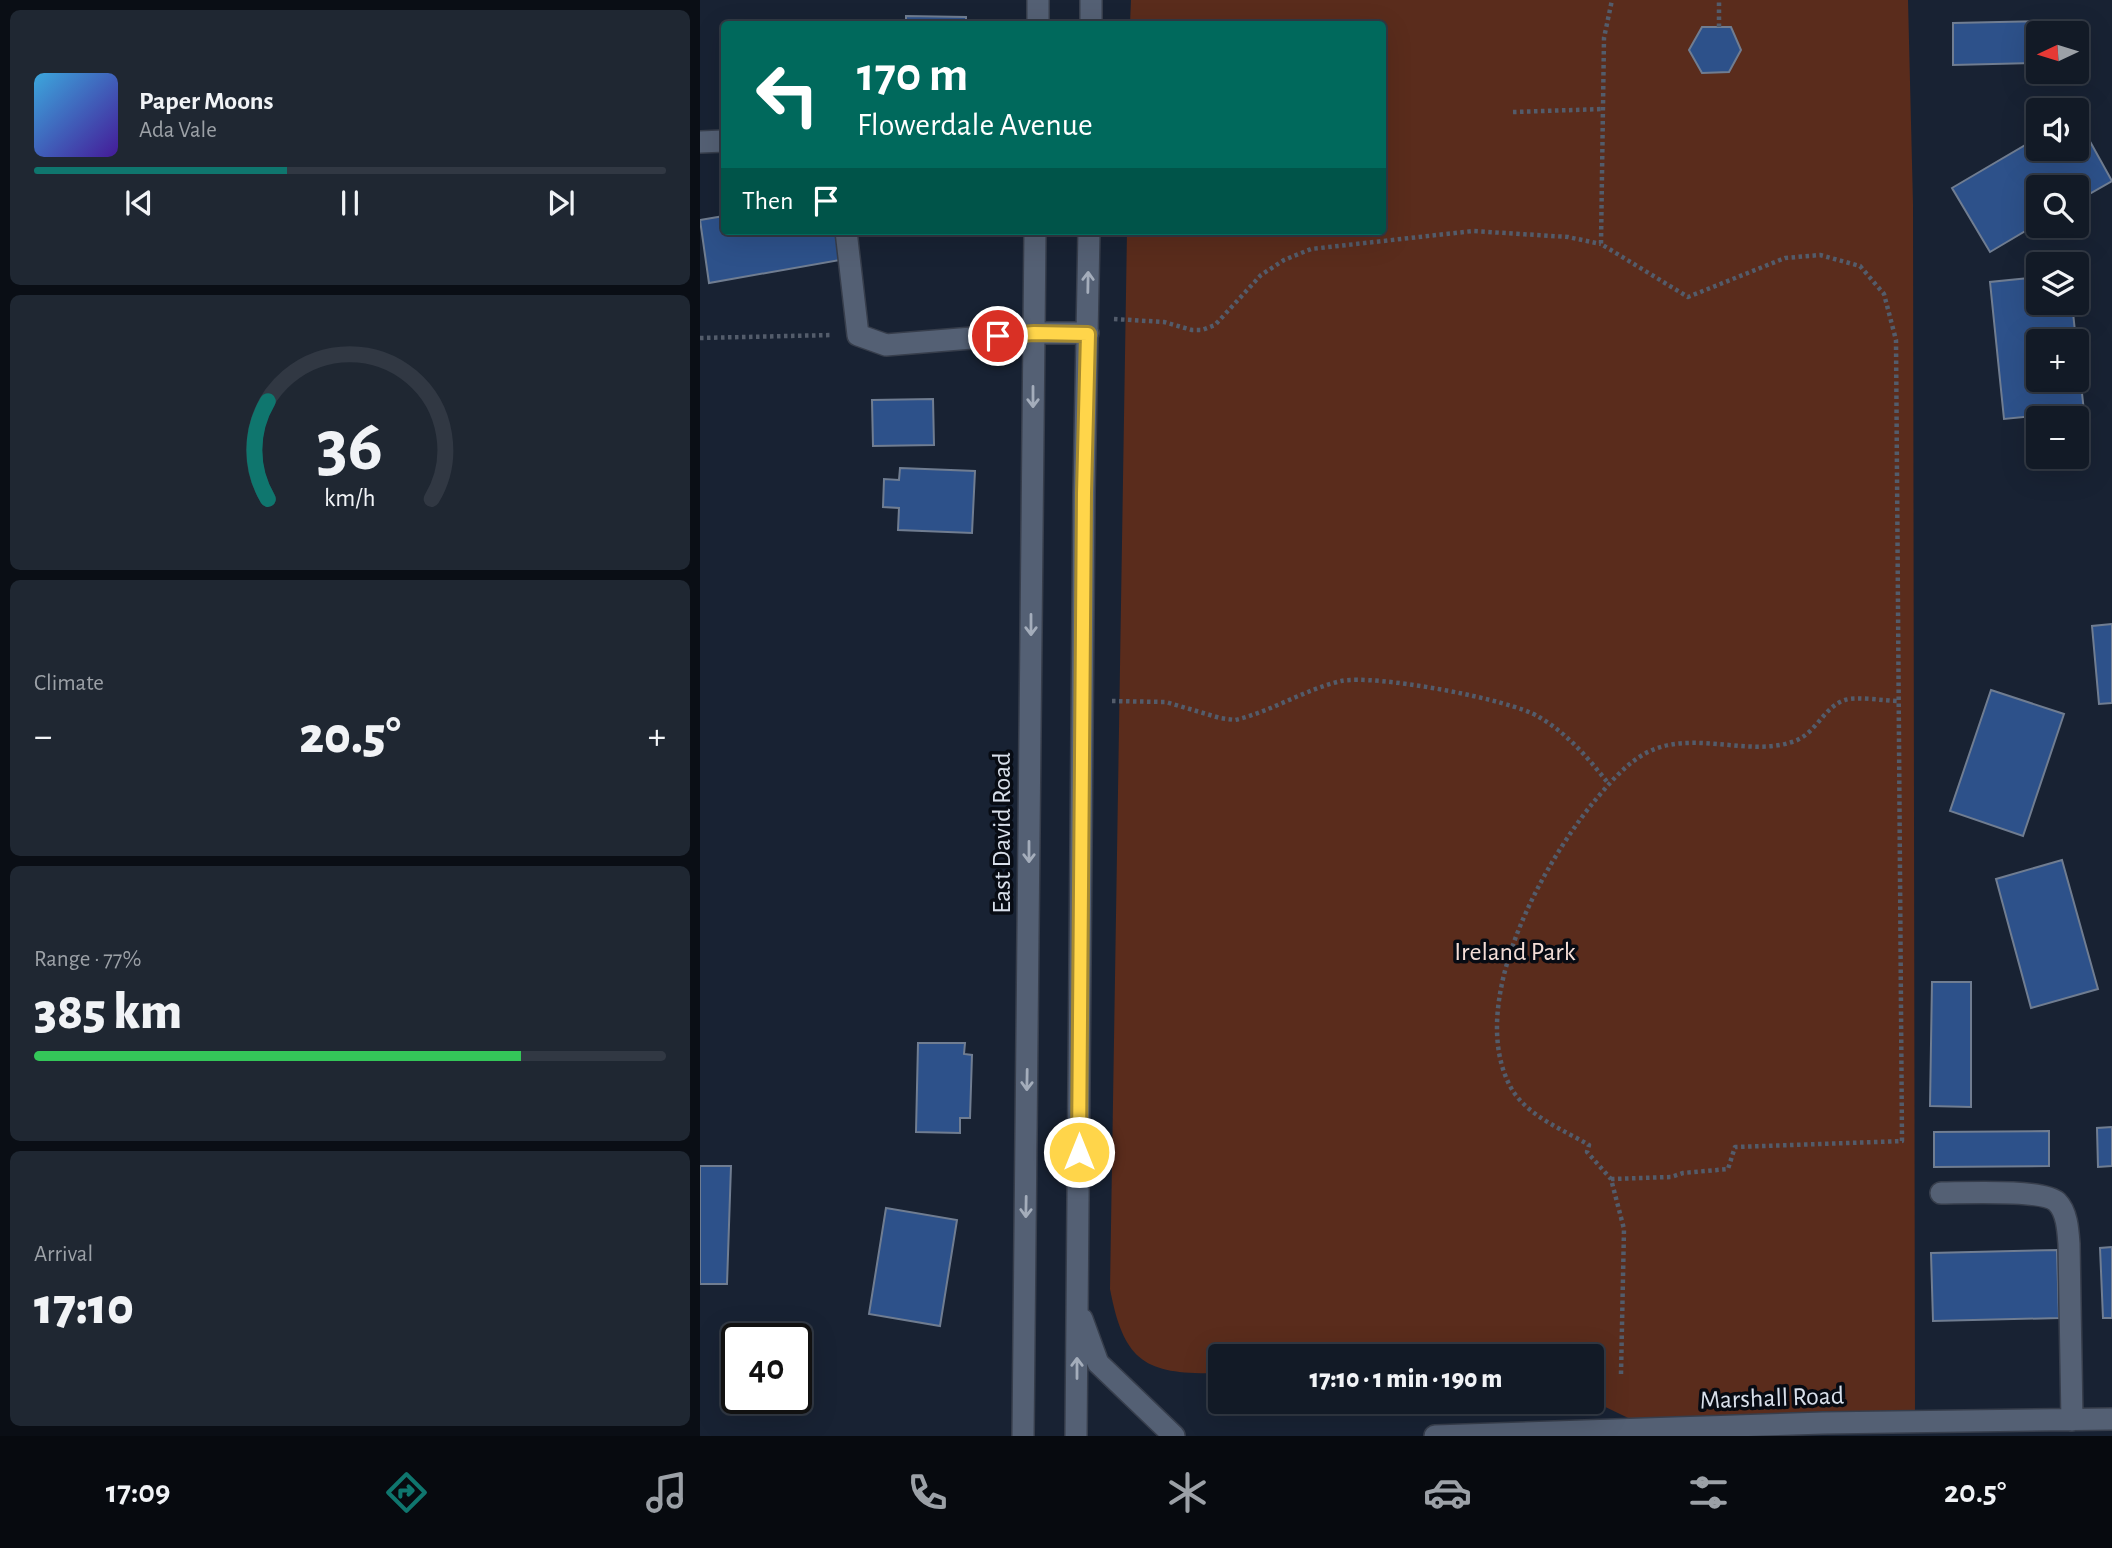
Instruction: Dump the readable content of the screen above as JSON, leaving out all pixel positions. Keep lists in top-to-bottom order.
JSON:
{
  "streets": {
    "street": ["East David Road", "Marshall Road"]
  },
  "parks": ["Ireland Park"],
  "north": "left",
  "page": {
    "map_buttons": ["+", "−"],
    "turn": ["170 m", "Flowerdale Avenue"],
    "song": ["Paper Moons", "Ada Vale"],
    "then": "Then",
    "tile": [
      "Climate",
      ["Range · 77%", "385 km"],
      ["Arrival", "17:10"]
    ],
    "heat": ["−", "20.5°", "+"],
    "limit": "40",
    "trip": "17:10 · 1 min · 190 m",
    "tabs": ["17:09", "20.5°"],
    "gauge": ["36", "km/h"]
  }
}
